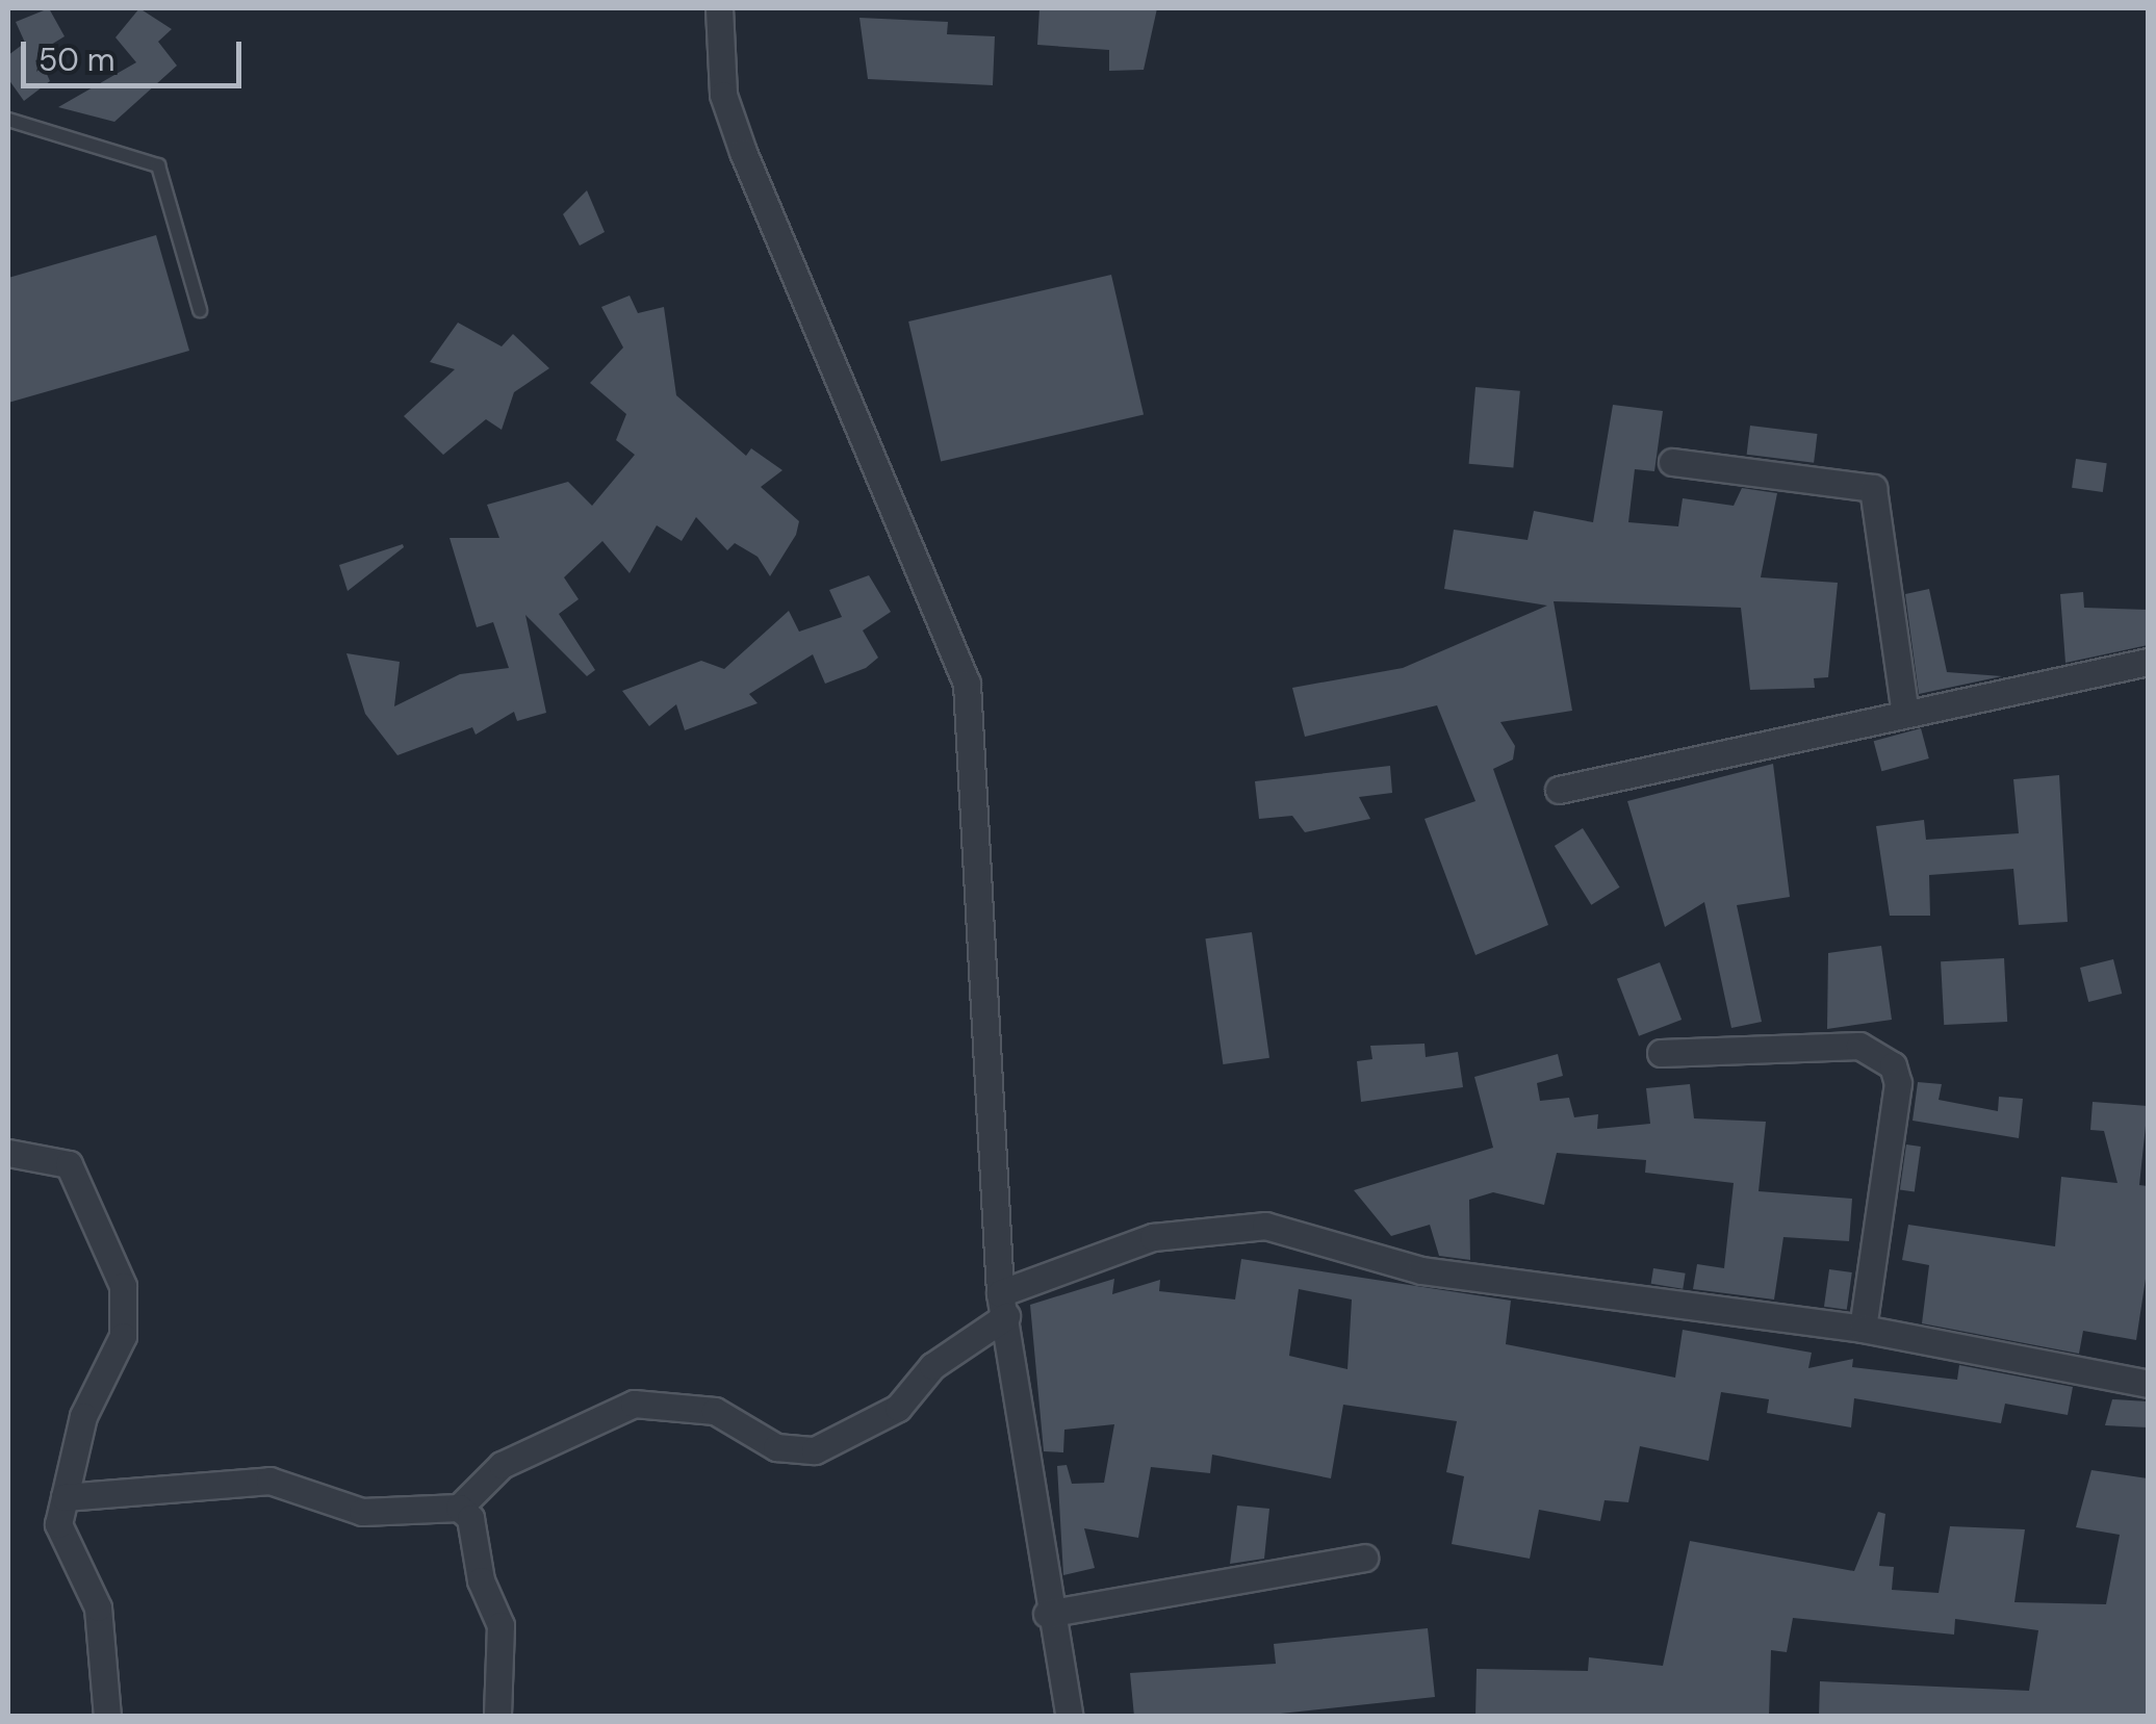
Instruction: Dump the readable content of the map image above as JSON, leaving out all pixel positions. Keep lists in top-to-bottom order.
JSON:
{
  "scale_bar": "50 m"
}
